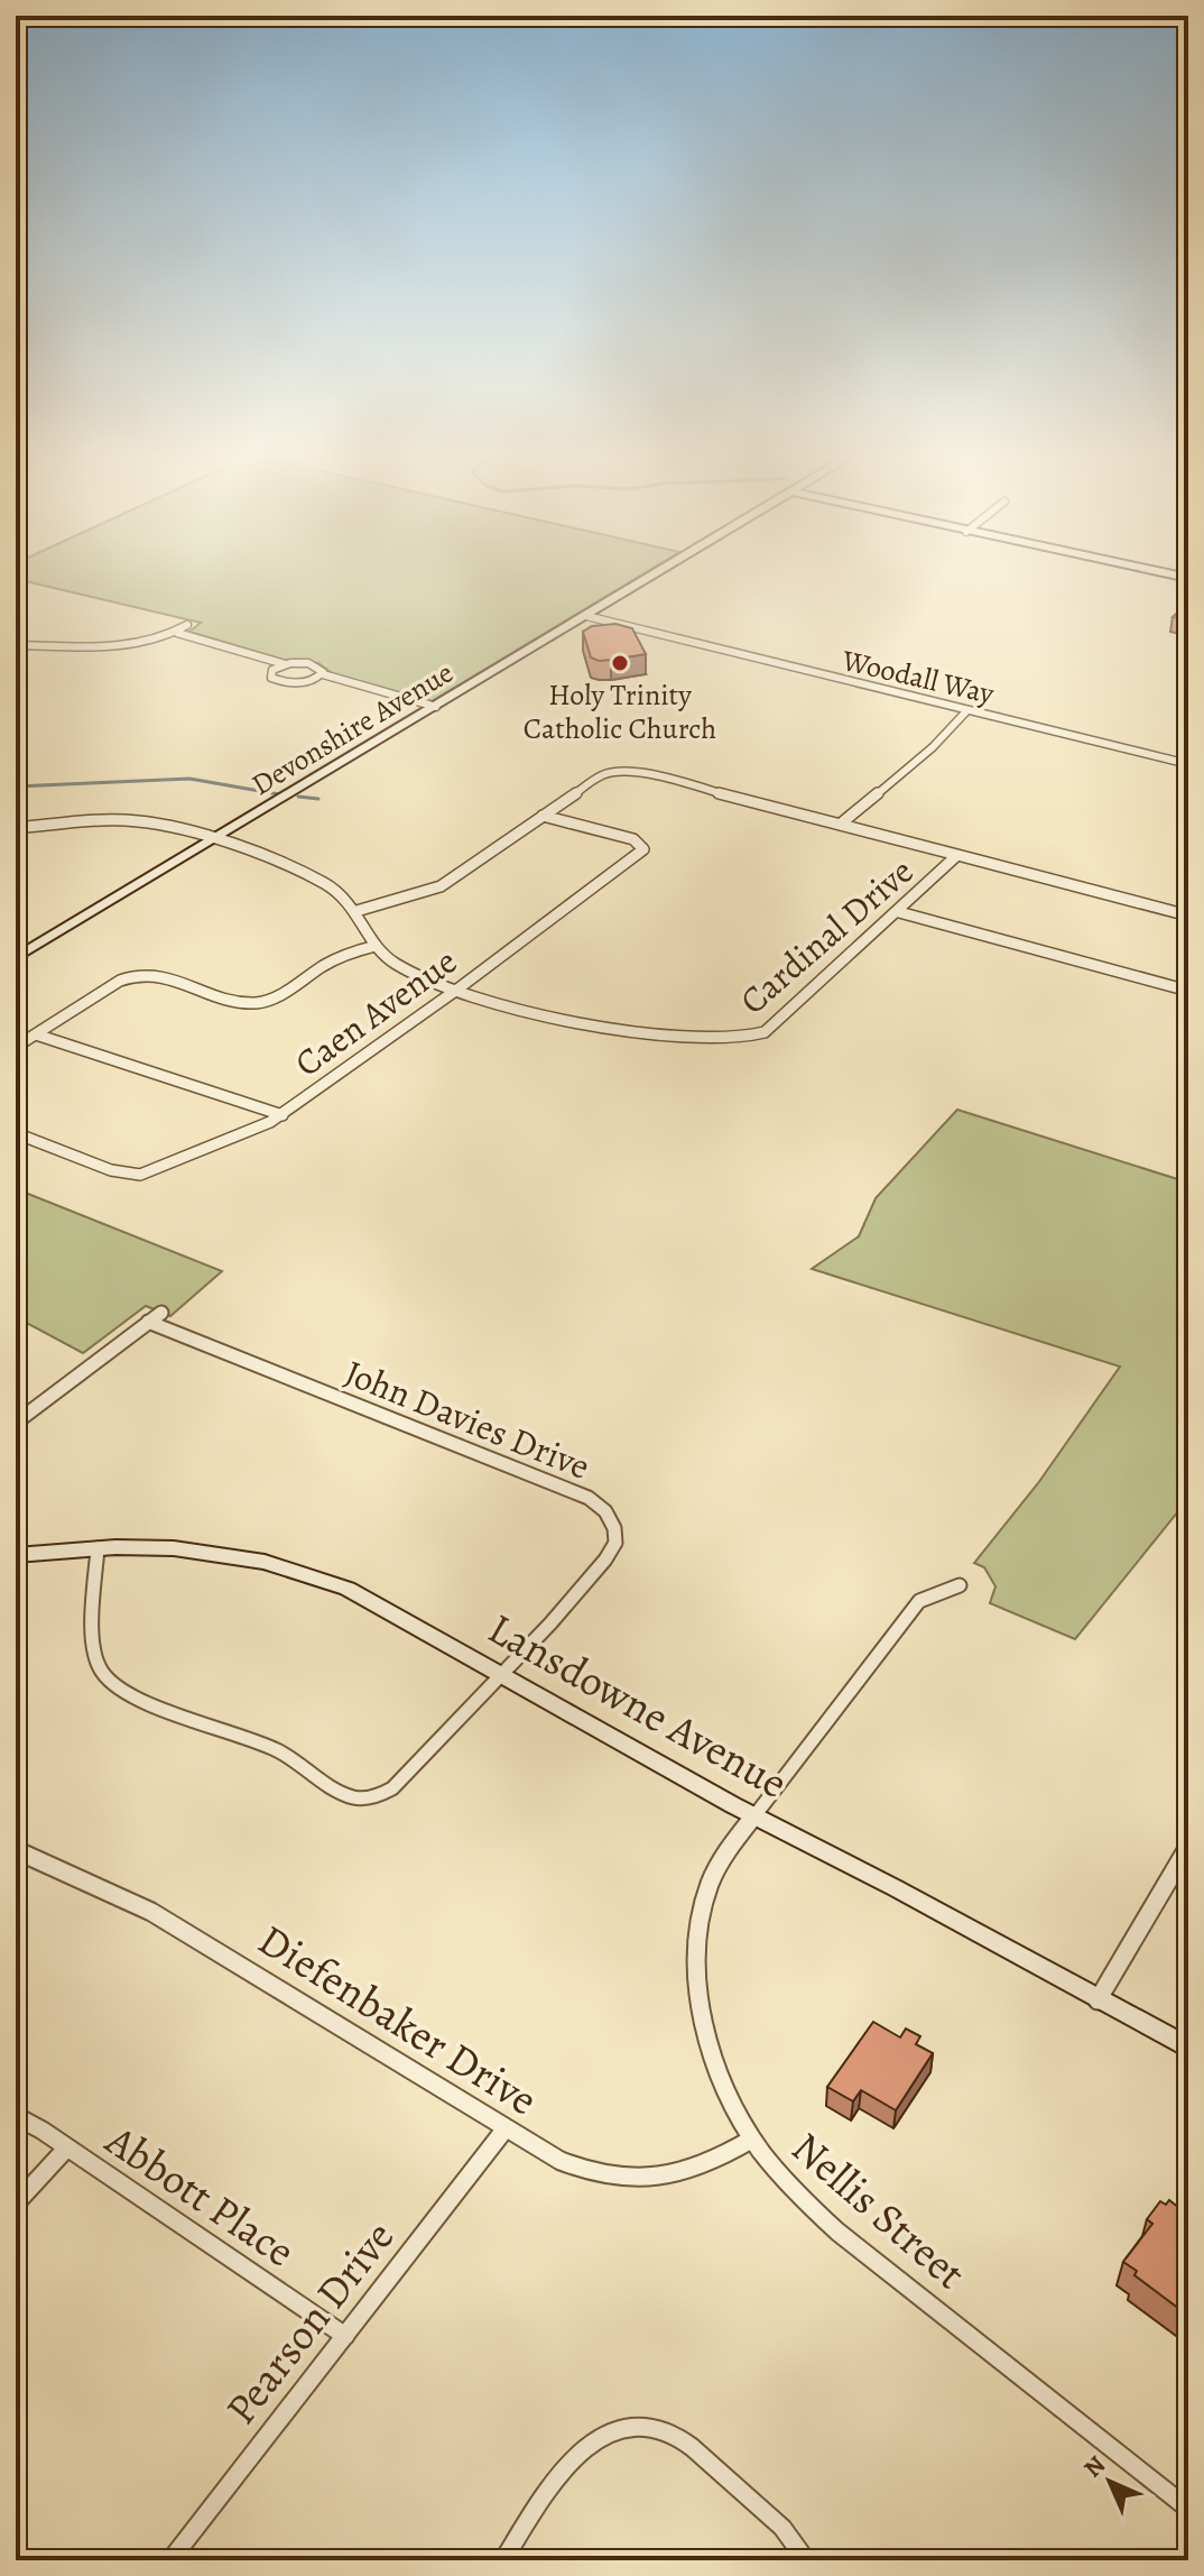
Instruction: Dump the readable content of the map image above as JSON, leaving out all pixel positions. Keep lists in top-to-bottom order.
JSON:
{
  "streets": {
    "main road": ["Devonshire Avenue", "Lansdowne Avenue"],
    "street": [
      "Woodall Way",
      "Cardinal Drive",
      "Caen Avenue",
      "John Davies Drive",
      "Diefenbaker Drive",
      "Abbott Place",
      "Nellis Street",
      "Pearson Drive"
    ]
  },
  "crossings": [
    ["Woodall Way", "Devonshire Avenue"],
    ["Devonshire Avenue", "Cardinal Drive"],
    ["Cardinal Drive", "Caen Avenue"],
    ["John Davies Drive", "Lansdowne Avenue"],
    ["Lansdowne Avenue", "Nellis Street"],
    ["Diefenbaker Drive", "Nellis Street"],
    ["Diefenbaker Drive", "Pearson Drive"],
    ["Abbott Place", "Pearson Drive"]
  ],
  "places": ["Holy Trinity Catholic Church"],
  "north": "top left"
}
